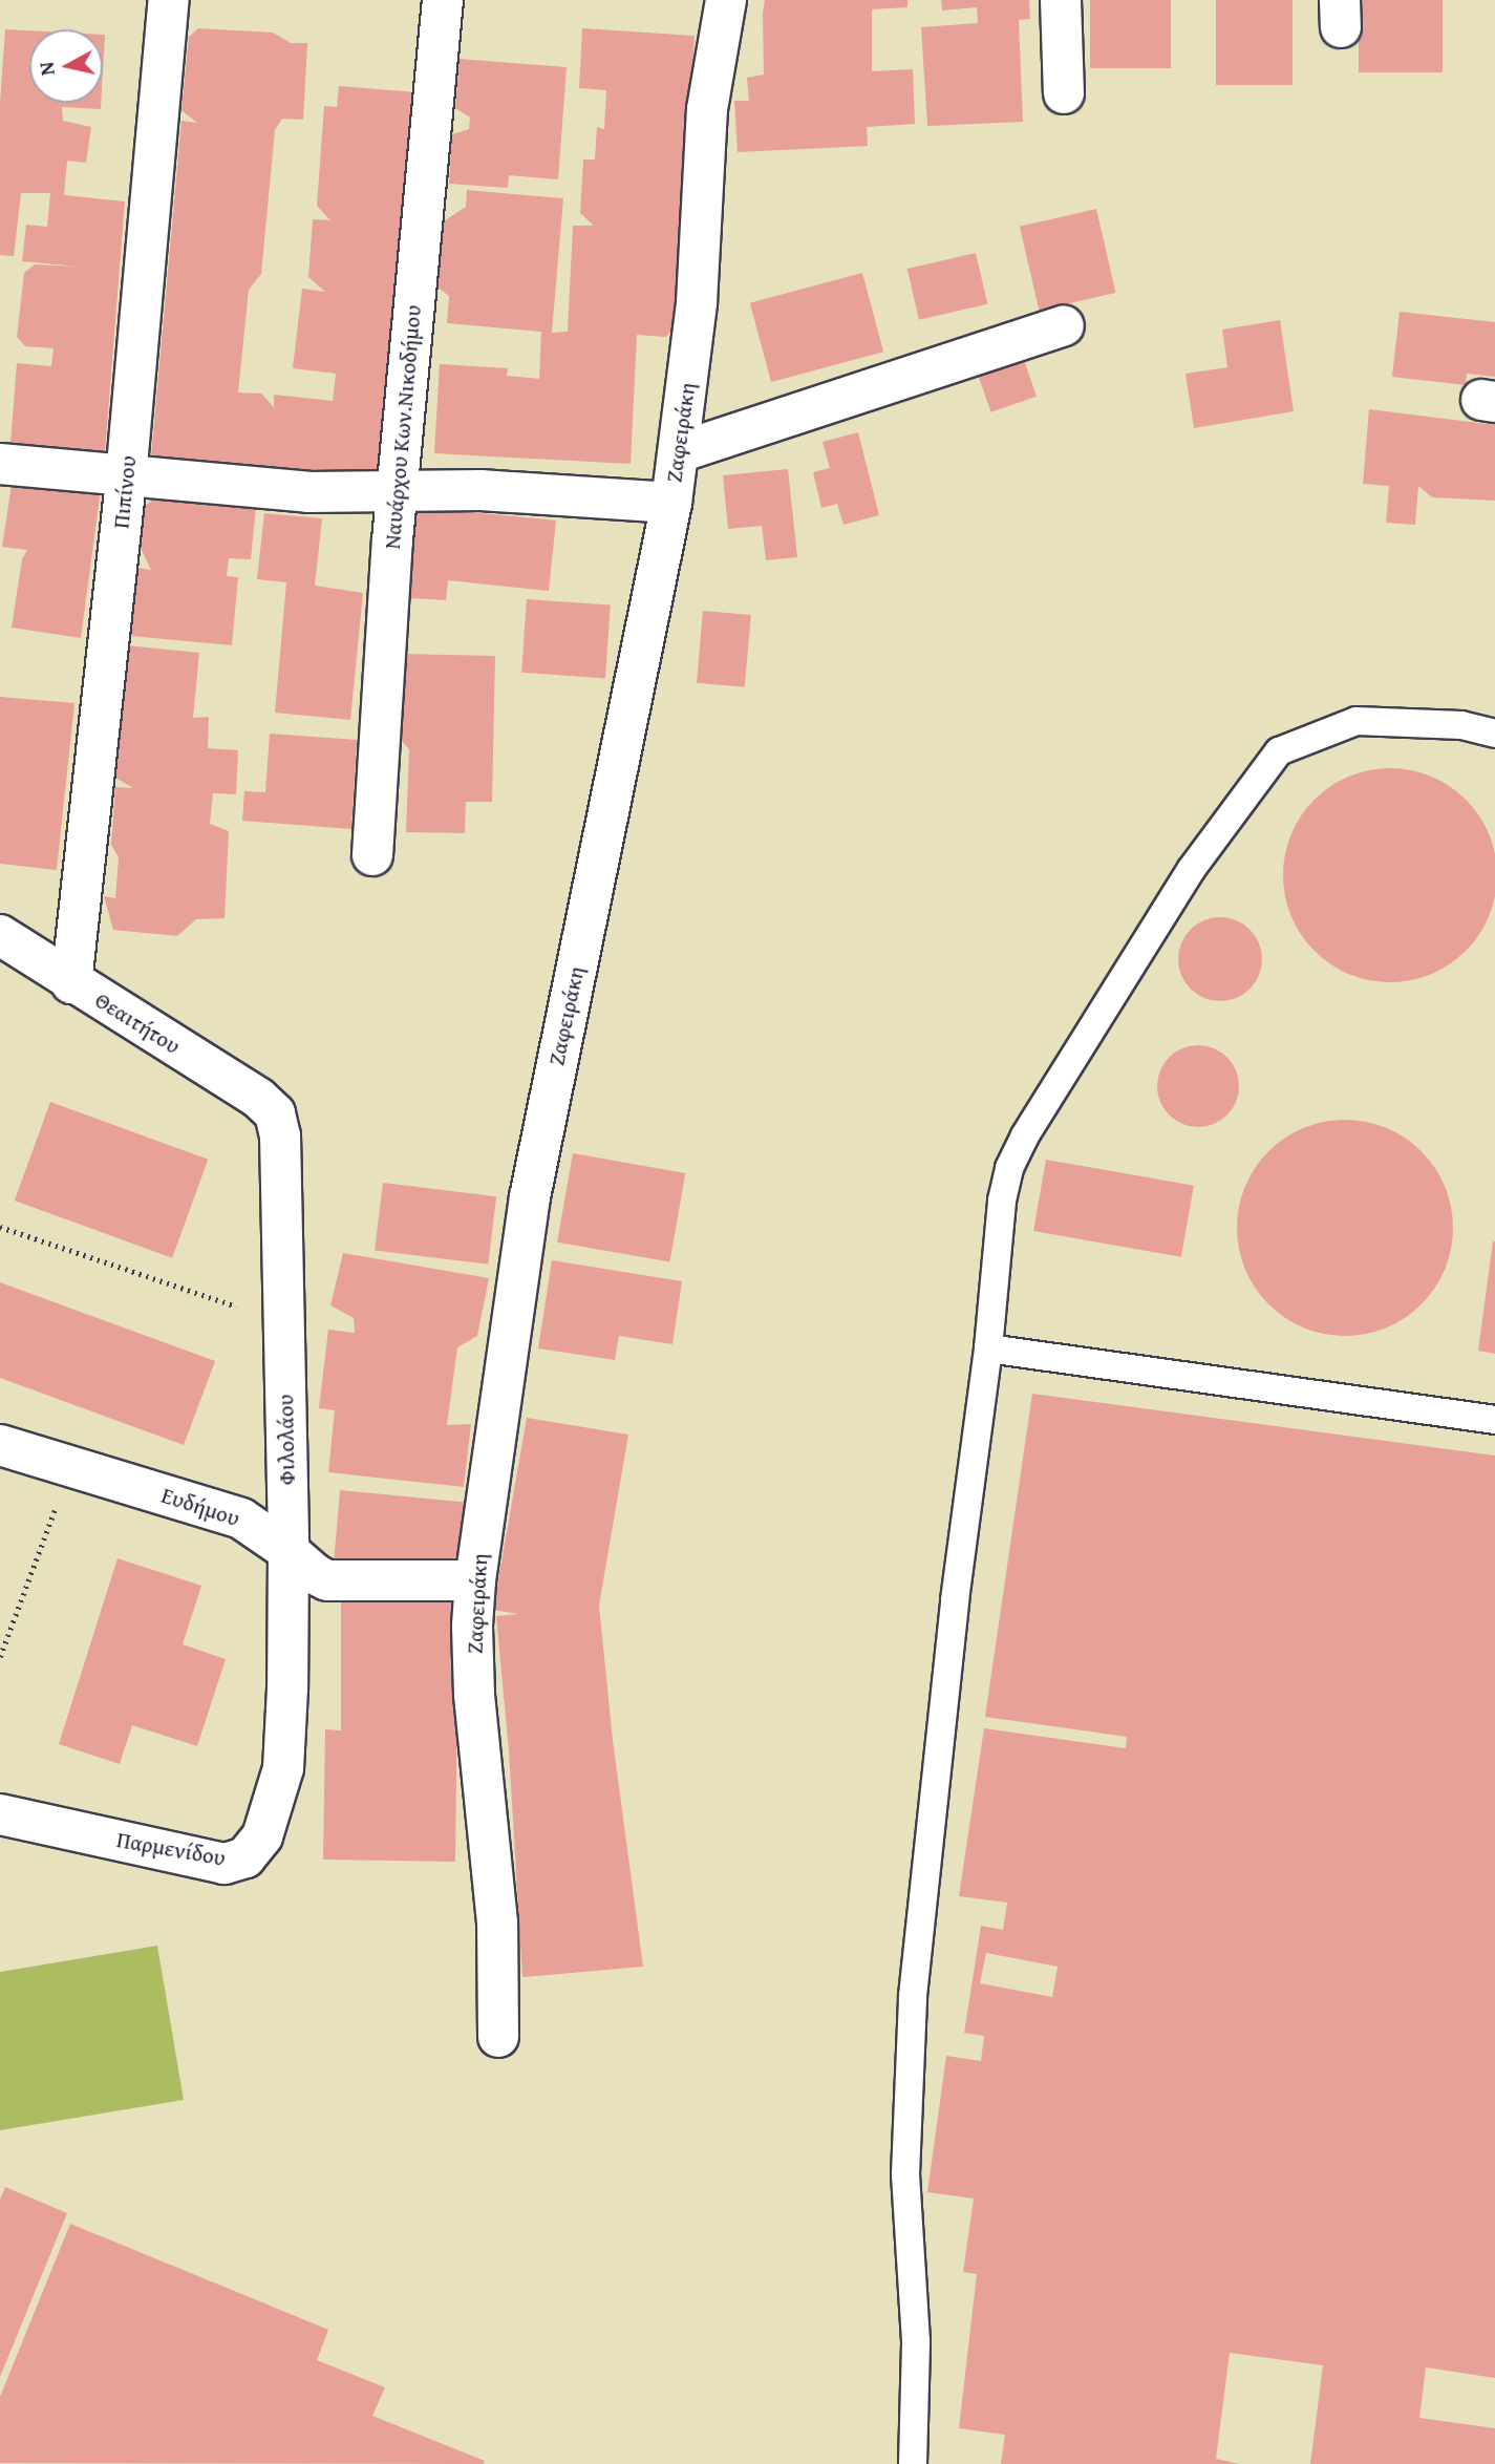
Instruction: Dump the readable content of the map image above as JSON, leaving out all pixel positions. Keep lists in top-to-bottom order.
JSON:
{
  "streets": {
    "street": [
      "Ναυάρχου Κων.Νικοδήμου",
      "Ζαφειράκη",
      "Πιπίνου",
      "Θεαιτήτου",
      "Φιλολάου",
      "Ευδήμου",
      "Παρμενίδου"
    ]
  },
  "crossings": [
    ["Ζαφειράκη", "Ευδήμου"],
    ["Πιπίνου", "Θεαιτήτου"],
    ["Θεαιτήτου", "Φιλολάου"],
    ["Φιλολάου", "Ευδήμου"],
    ["Φιλολάου", "Παρμενίδου"]
  ],
  "north": "left"
}
